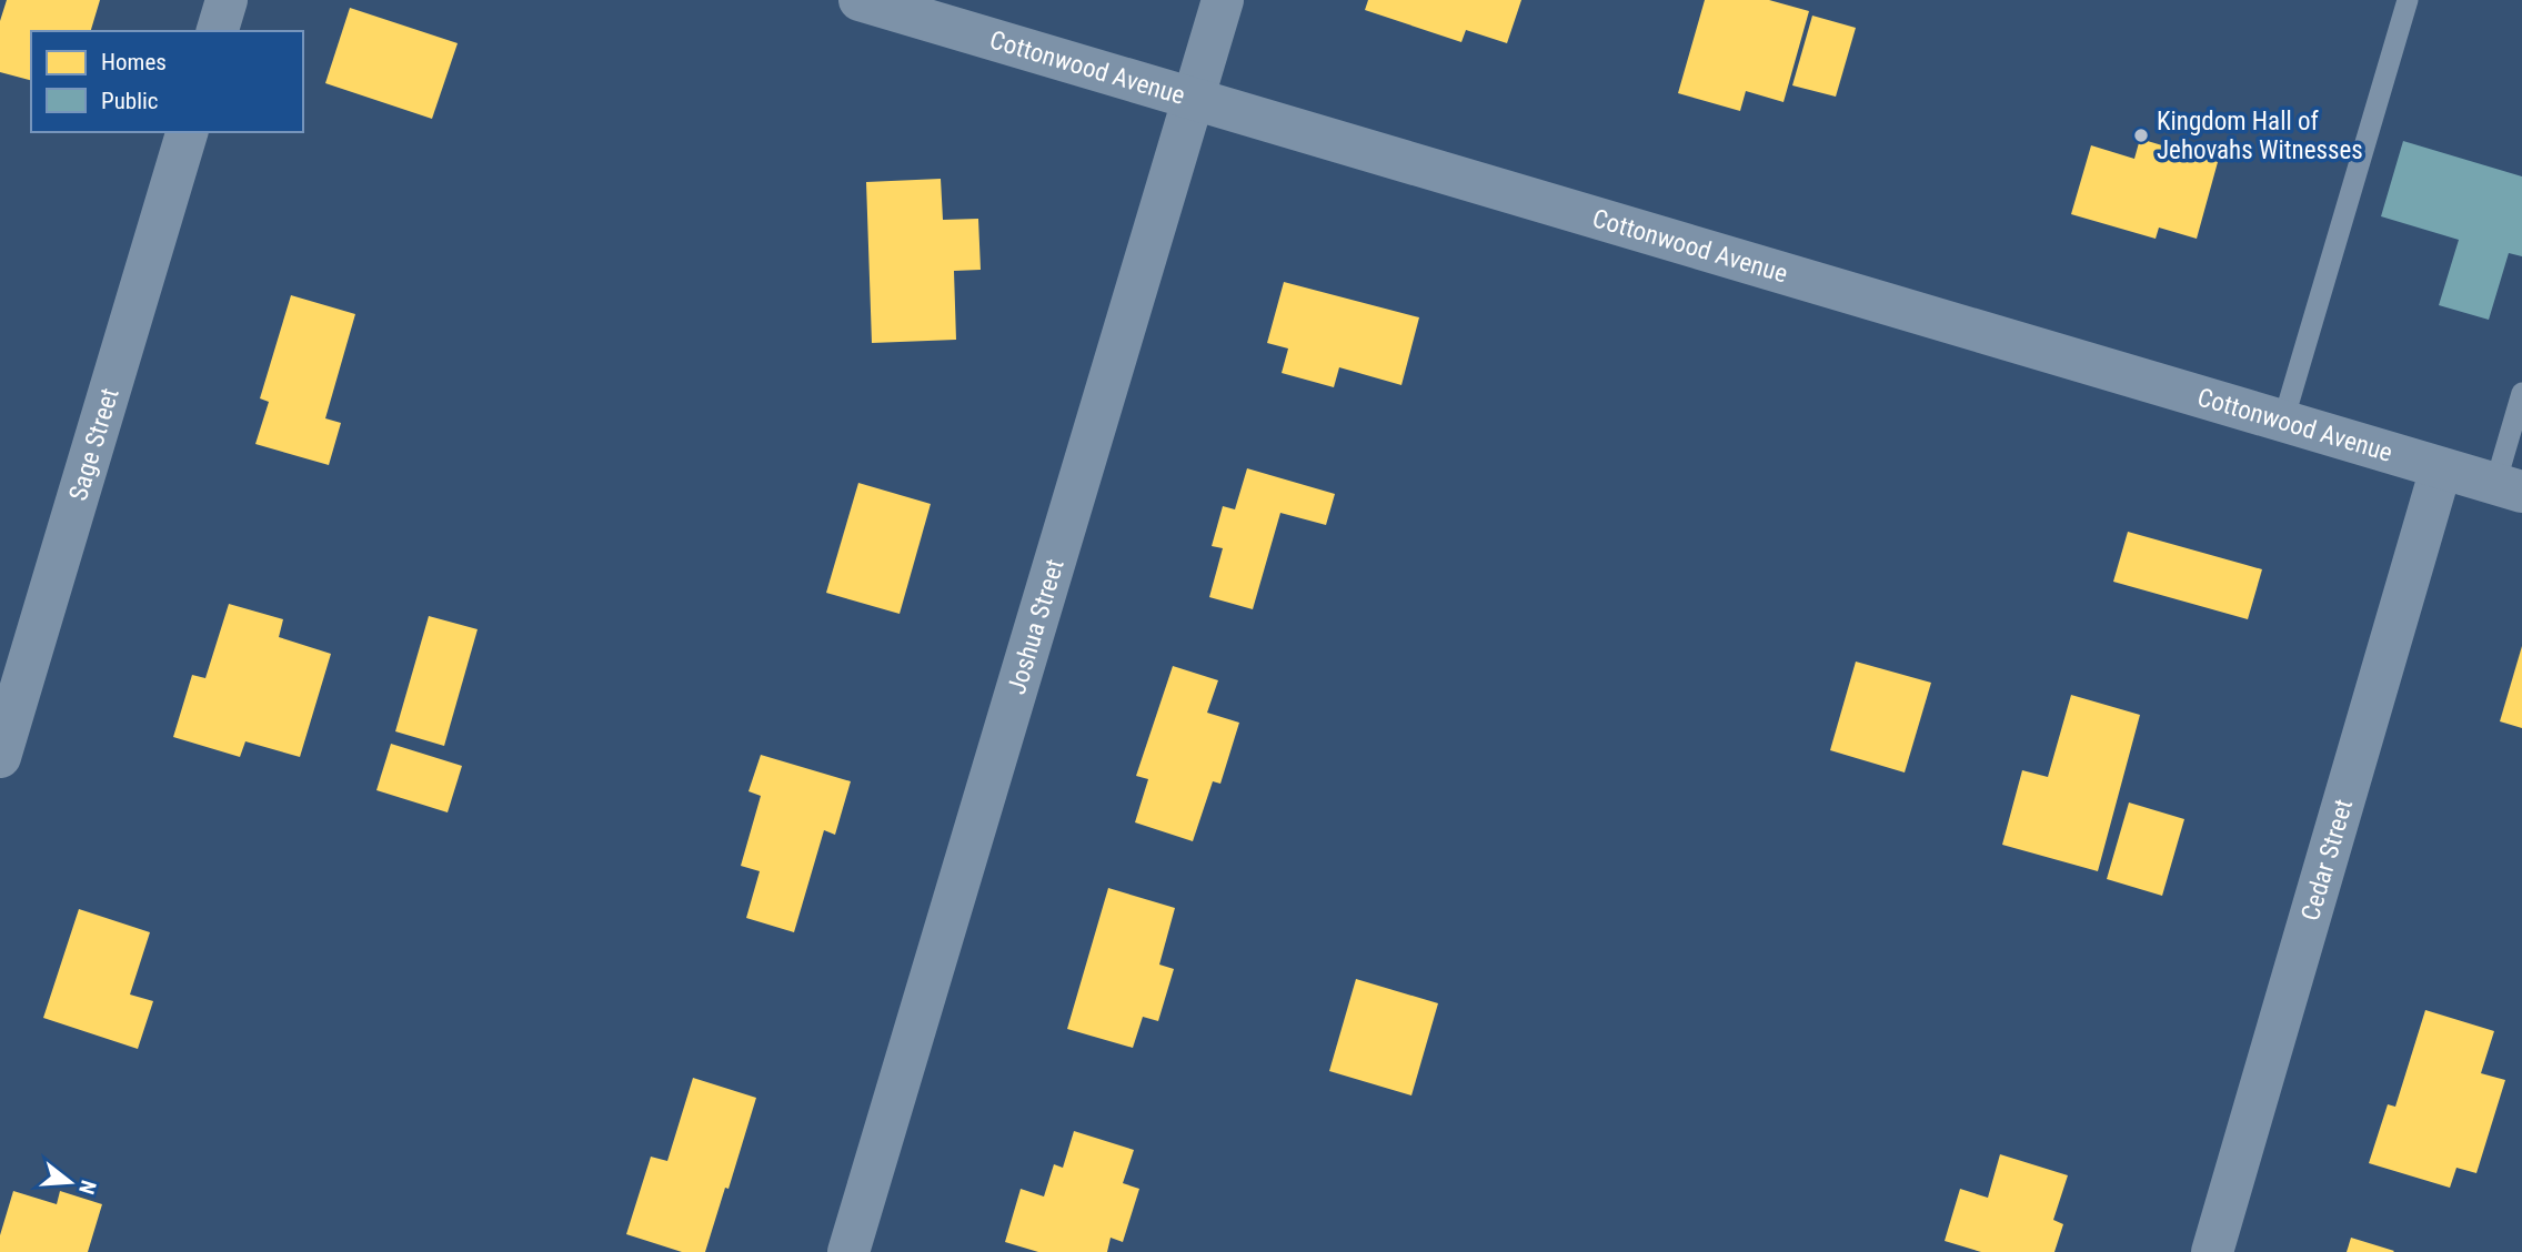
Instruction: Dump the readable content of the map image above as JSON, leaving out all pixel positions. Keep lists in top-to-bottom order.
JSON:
{
  "streets": {
    "street": [
      "Cottonwood Avenue",
      "Sage Street",
      "Joshua Street",
      "Cedar Street"
    ]
  },
  "crossings": [
    ["Cottonwood Avenue", "Joshua Street"],
    ["Cottonwood Avenue", "Cedar Street"]
  ],
  "places": ["Kingdom Hall of Jehovahs Witnesses"],
  "legend": ["Homes", "Public"],
  "north": "right"
}
